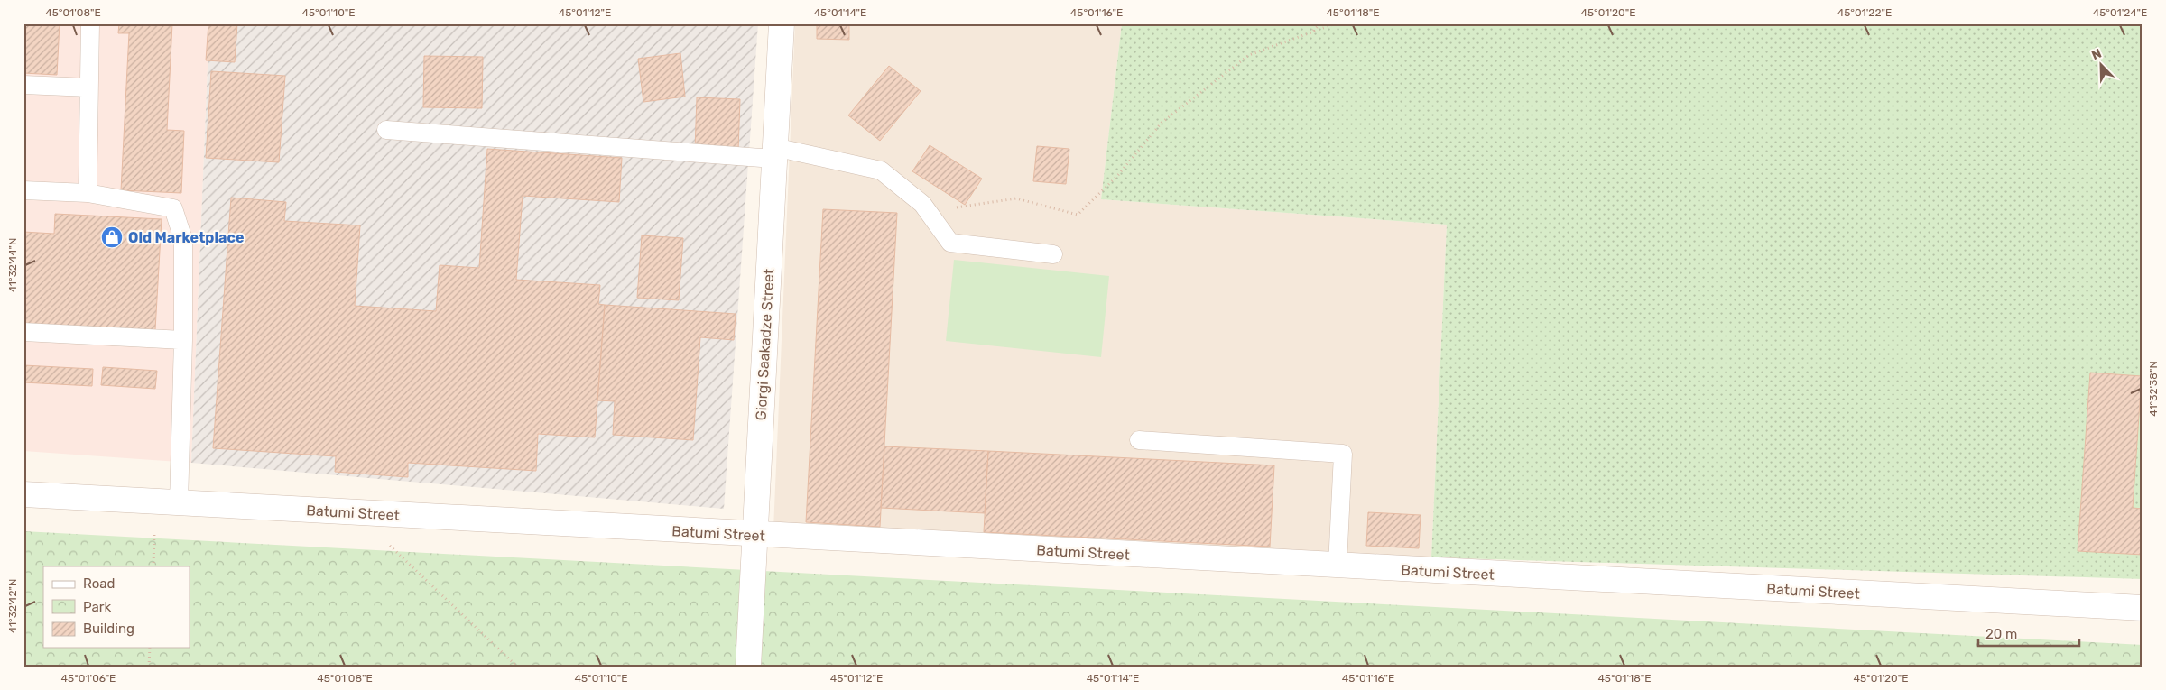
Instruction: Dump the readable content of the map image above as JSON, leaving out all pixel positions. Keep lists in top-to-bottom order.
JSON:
{
  "streets": {
    "street": ["Giorgi Saakadze Street", "Batumi Street"]
  },
  "crossings": [
    ["Giorgi Saakadze Street", "Batumi Street"]
  ],
  "places": {
    "shop": ["Old Marketplace"]
  },
  "legend": ["Road", "Park", "Building"],
  "scale_bar": "20 m",
  "north": "top left",
  "coordinates": [
    "45°01'08\"E",
    "45°01'10\"E",
    "45°01'12\"E",
    "45°01'14\"E",
    "45°01'16\"E",
    "45°01'18\"E",
    "45°01'20\"E",
    "45°01'22\"E",
    "45°01'24\"E",
    "41°32'44\"N",
    "41°32'38\"N",
    "41°32'42\"N",
    "45°01'06\"E"
  ]
}
